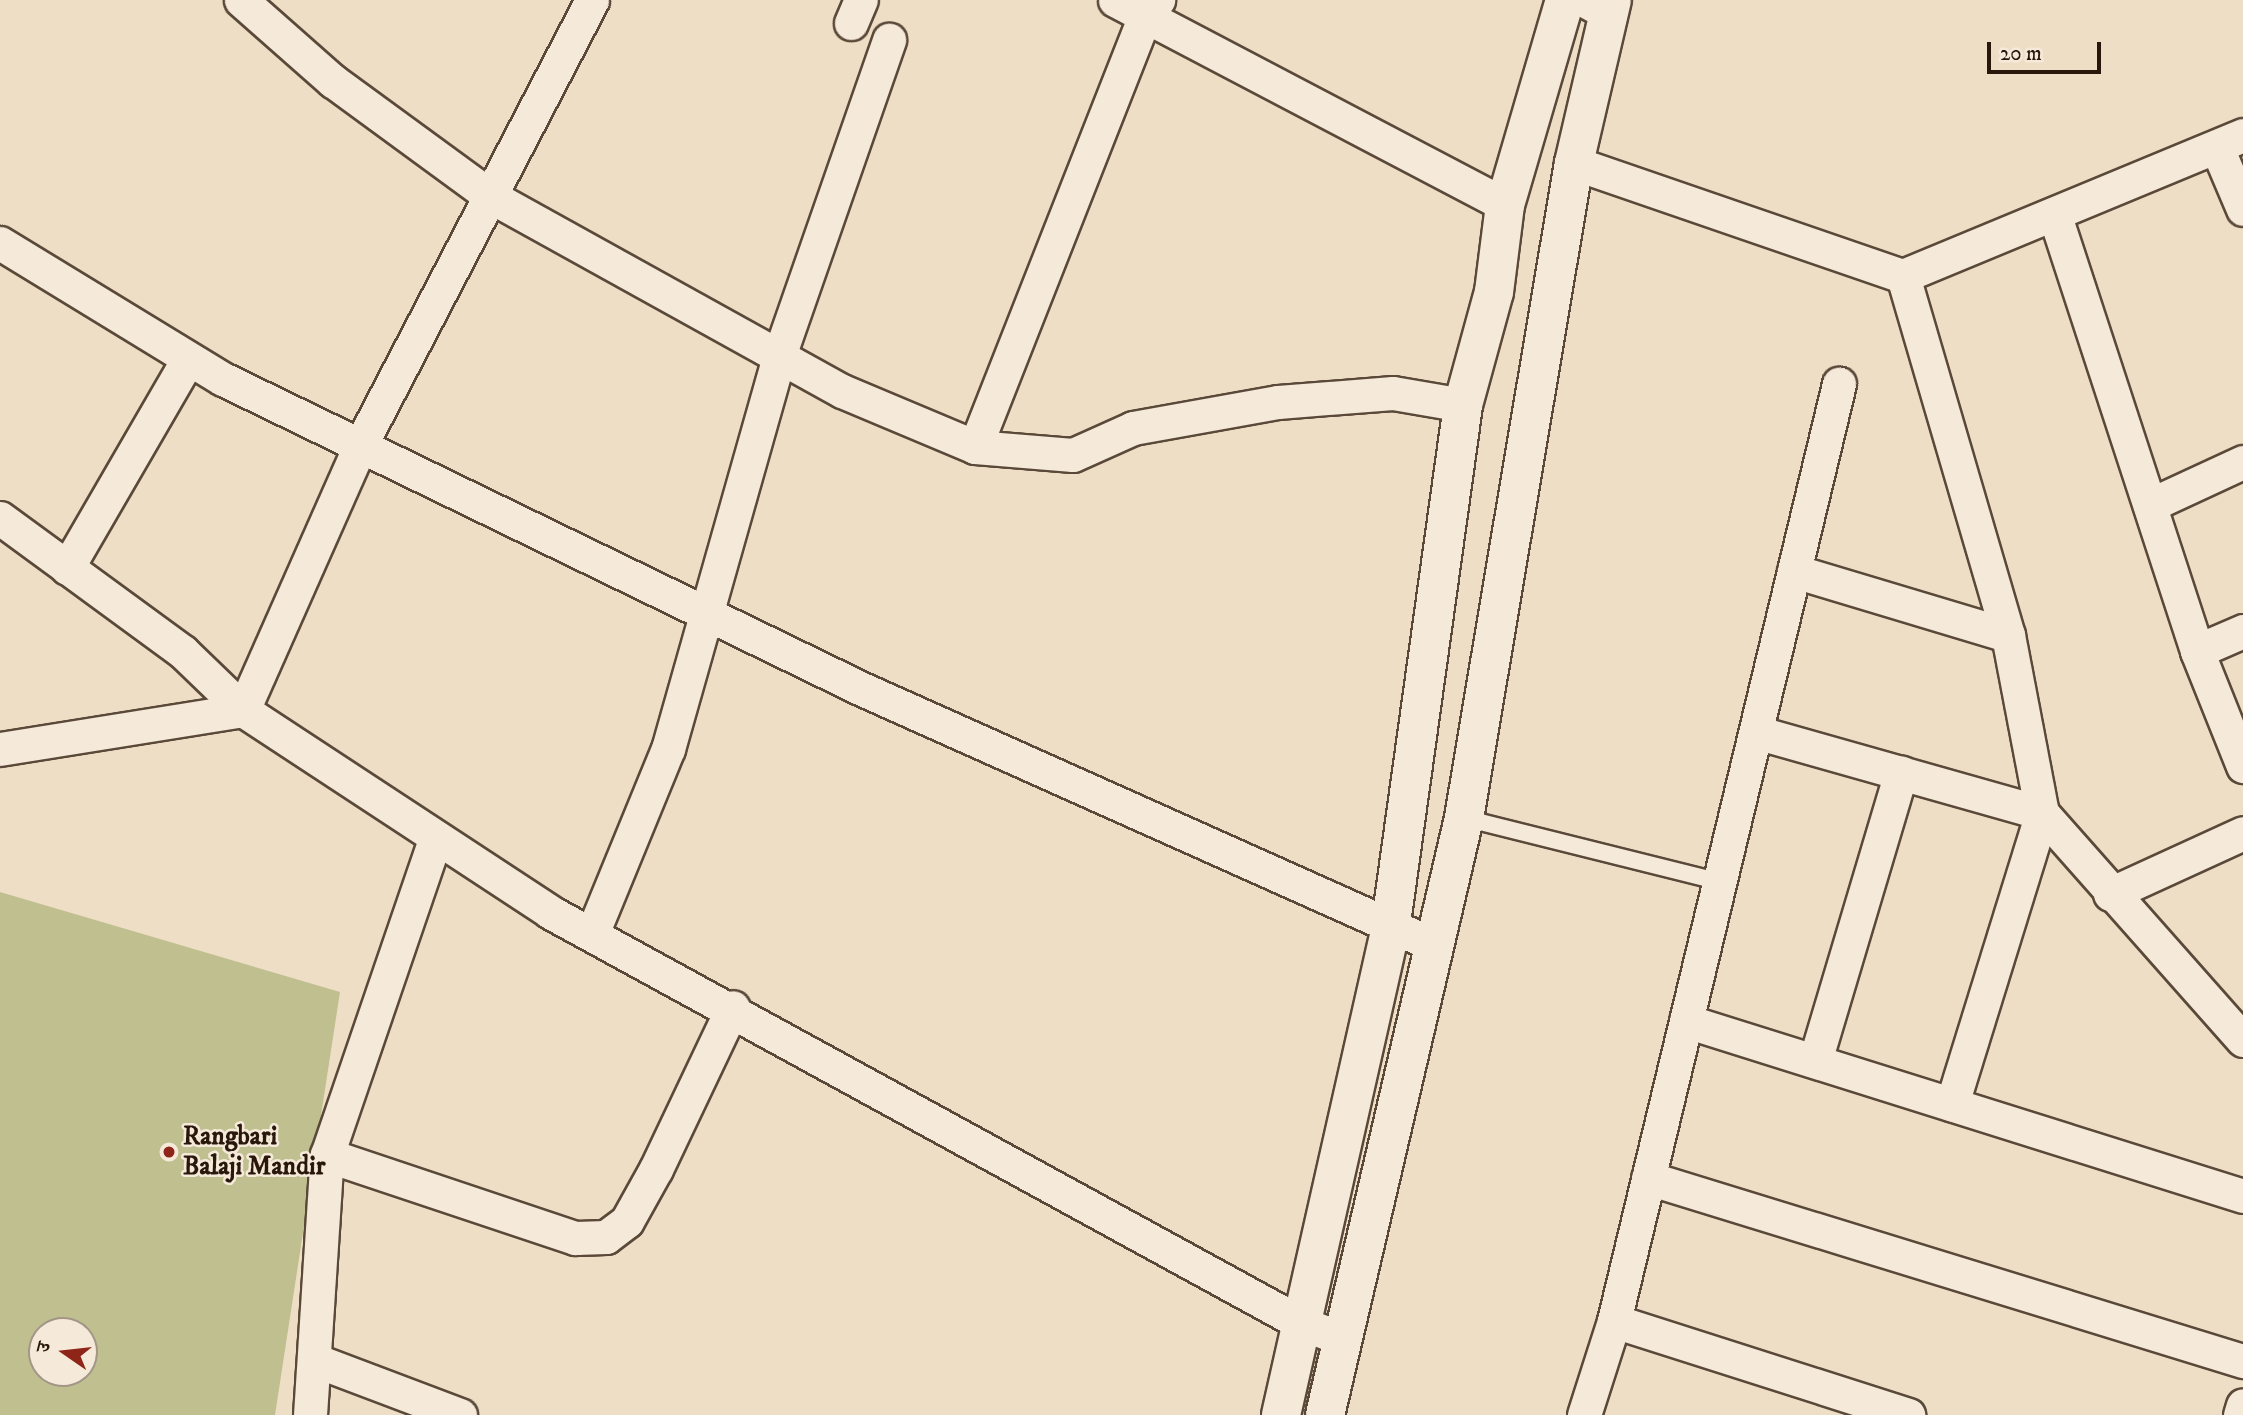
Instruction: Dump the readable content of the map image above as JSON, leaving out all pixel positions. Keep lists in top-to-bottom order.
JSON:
{
  "places": ["Rangbari Balaji Mandir"],
  "scale_bar": "20 m",
  "north": "left"
}
